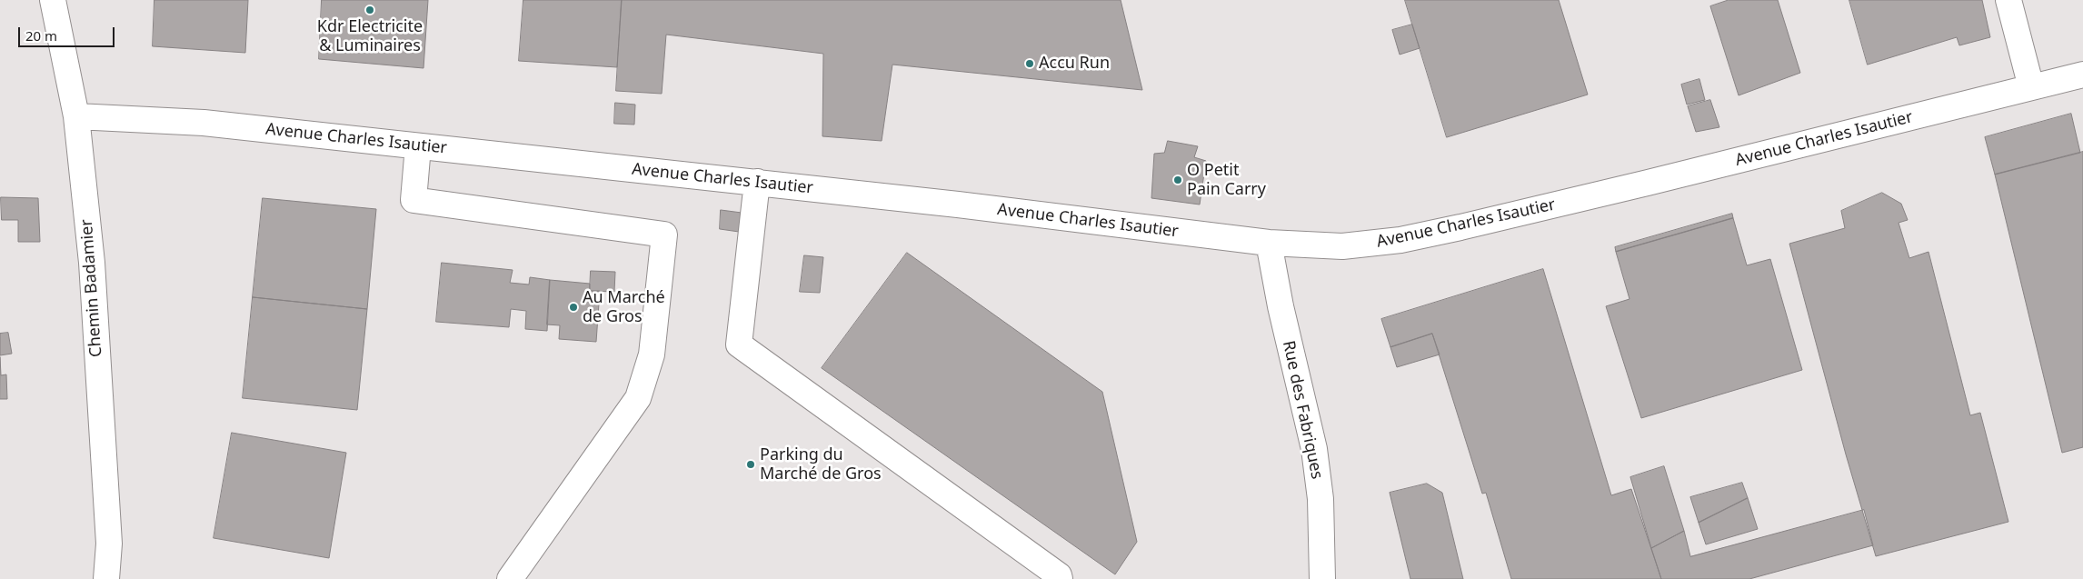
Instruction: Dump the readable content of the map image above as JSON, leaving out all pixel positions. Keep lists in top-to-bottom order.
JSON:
{
  "streets": {
    "street": ["Avenue Charles Isautier", "Chemin Badamier", "Rue des Fabriques"]
  },
  "crossings": [
    ["Avenue Charles Isautier", "Chemin Badamier"],
    ["Avenue Charles Isautier", "Rue des Fabriques"]
  ],
  "places": [
    "Kdr Electricite & Luminaires",
    "Accu Run",
    "O Petit Pain Carry",
    "Au Marché de Gros",
    "Parking du Marché de Gros"
  ],
  "scale_bar": "20 m"
}
